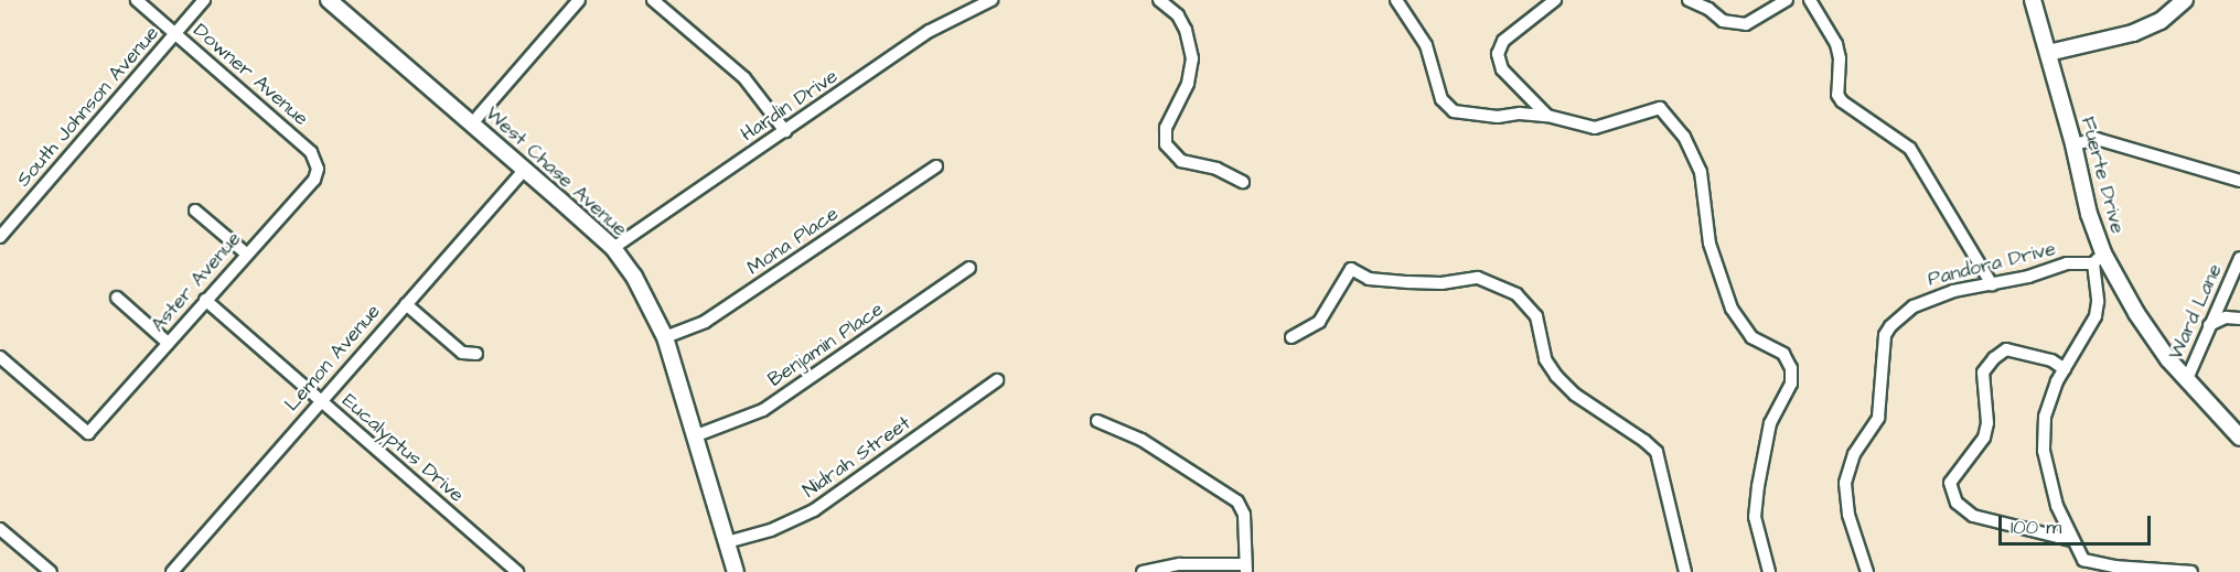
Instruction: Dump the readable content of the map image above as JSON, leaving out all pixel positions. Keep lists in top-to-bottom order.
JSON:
{
  "streets": {
    "main road": ["West Chase Avenue", "Fuerte Drive"],
    "street": [
      "Downer Avenue",
      "Hardin Drive",
      "South Johnson Avenue",
      "Mona Place",
      "Pandora Drive",
      "Aster Avenue",
      "Ward Lane",
      "Benjamin Place",
      "Lemon Avenue",
      "Eucalyptus Drive",
      "Nidrah Street"
    ]
  },
  "crossings": [
    ["Downer Avenue", "South Johnson Avenue"],
    ["Downer Avenue", "Aster Avenue"],
    ["Hardin Drive", "West Chase Avenue"],
    ["West Chase Avenue", "Mona Place"],
    ["West Chase Avenue", "Benjamin Place"],
    ["West Chase Avenue", "Lemon Avenue"],
    ["West Chase Avenue", "Nidrah Street"],
    ["Fuerte Drive", "Pandora Drive"],
    ["Fuerte Drive", "Ward Lane"],
    ["Aster Avenue", "Eucalyptus Drive"],
    ["Lemon Avenue", "Eucalyptus Drive"]
  ],
  "scale_bar": "100 m"
}
